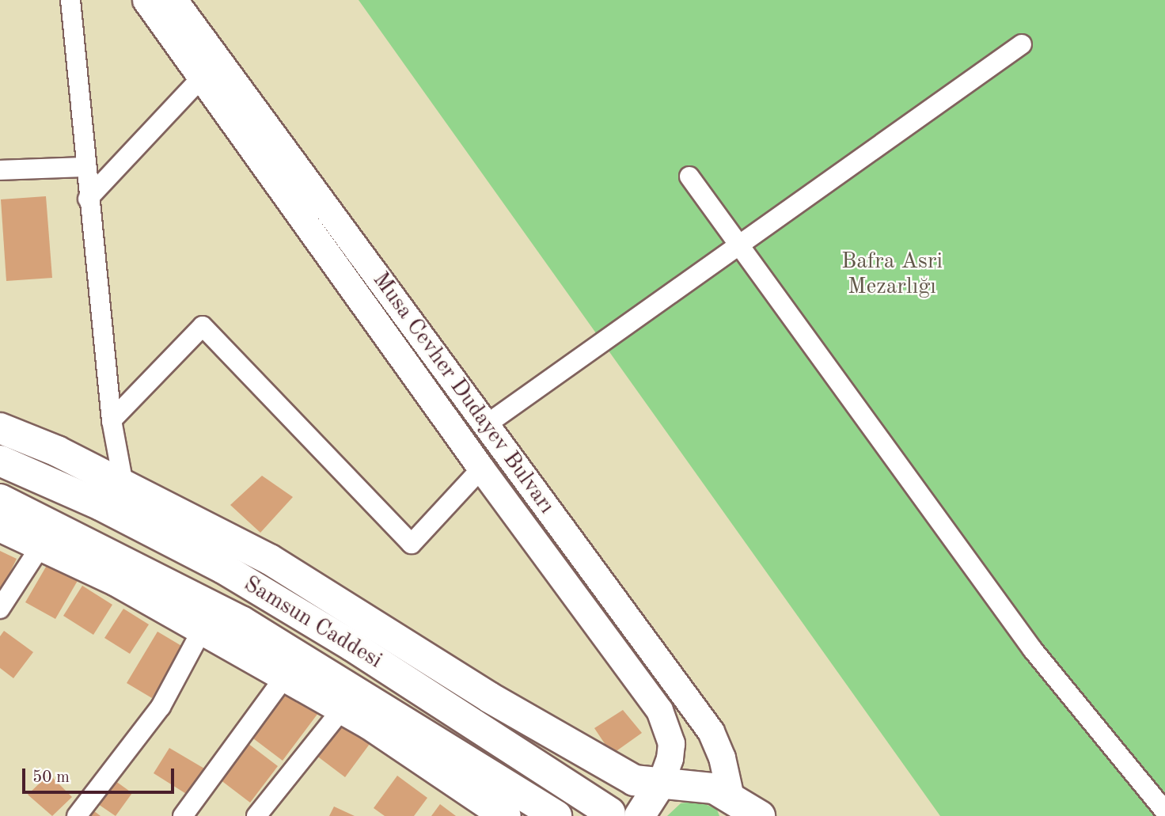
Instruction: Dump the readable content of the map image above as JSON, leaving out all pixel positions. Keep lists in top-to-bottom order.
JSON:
{
  "streets": {
    "highway": ["Samsun Caddesi"],
    "main road": ["Musa Cevher Dudayev Bulvarı"]
  },
  "parks": ["Bafra Asri Mezarlığı"],
  "scale_bar": "50 m"
}
